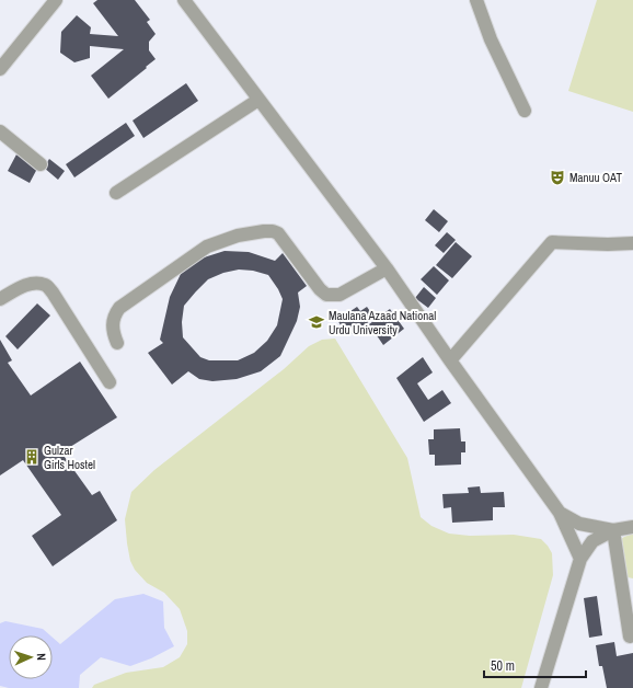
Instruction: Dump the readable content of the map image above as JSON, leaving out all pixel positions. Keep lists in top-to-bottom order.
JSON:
{
  "places": {
    "theatre": ["Manuu OAT"],
    "school or university": ["Maulana Azaad National Urdu University"],
    "building": ["Gulzar Girls Hostel"]
  },
  "scale_bar": "50 m",
  "north": "right"
}
